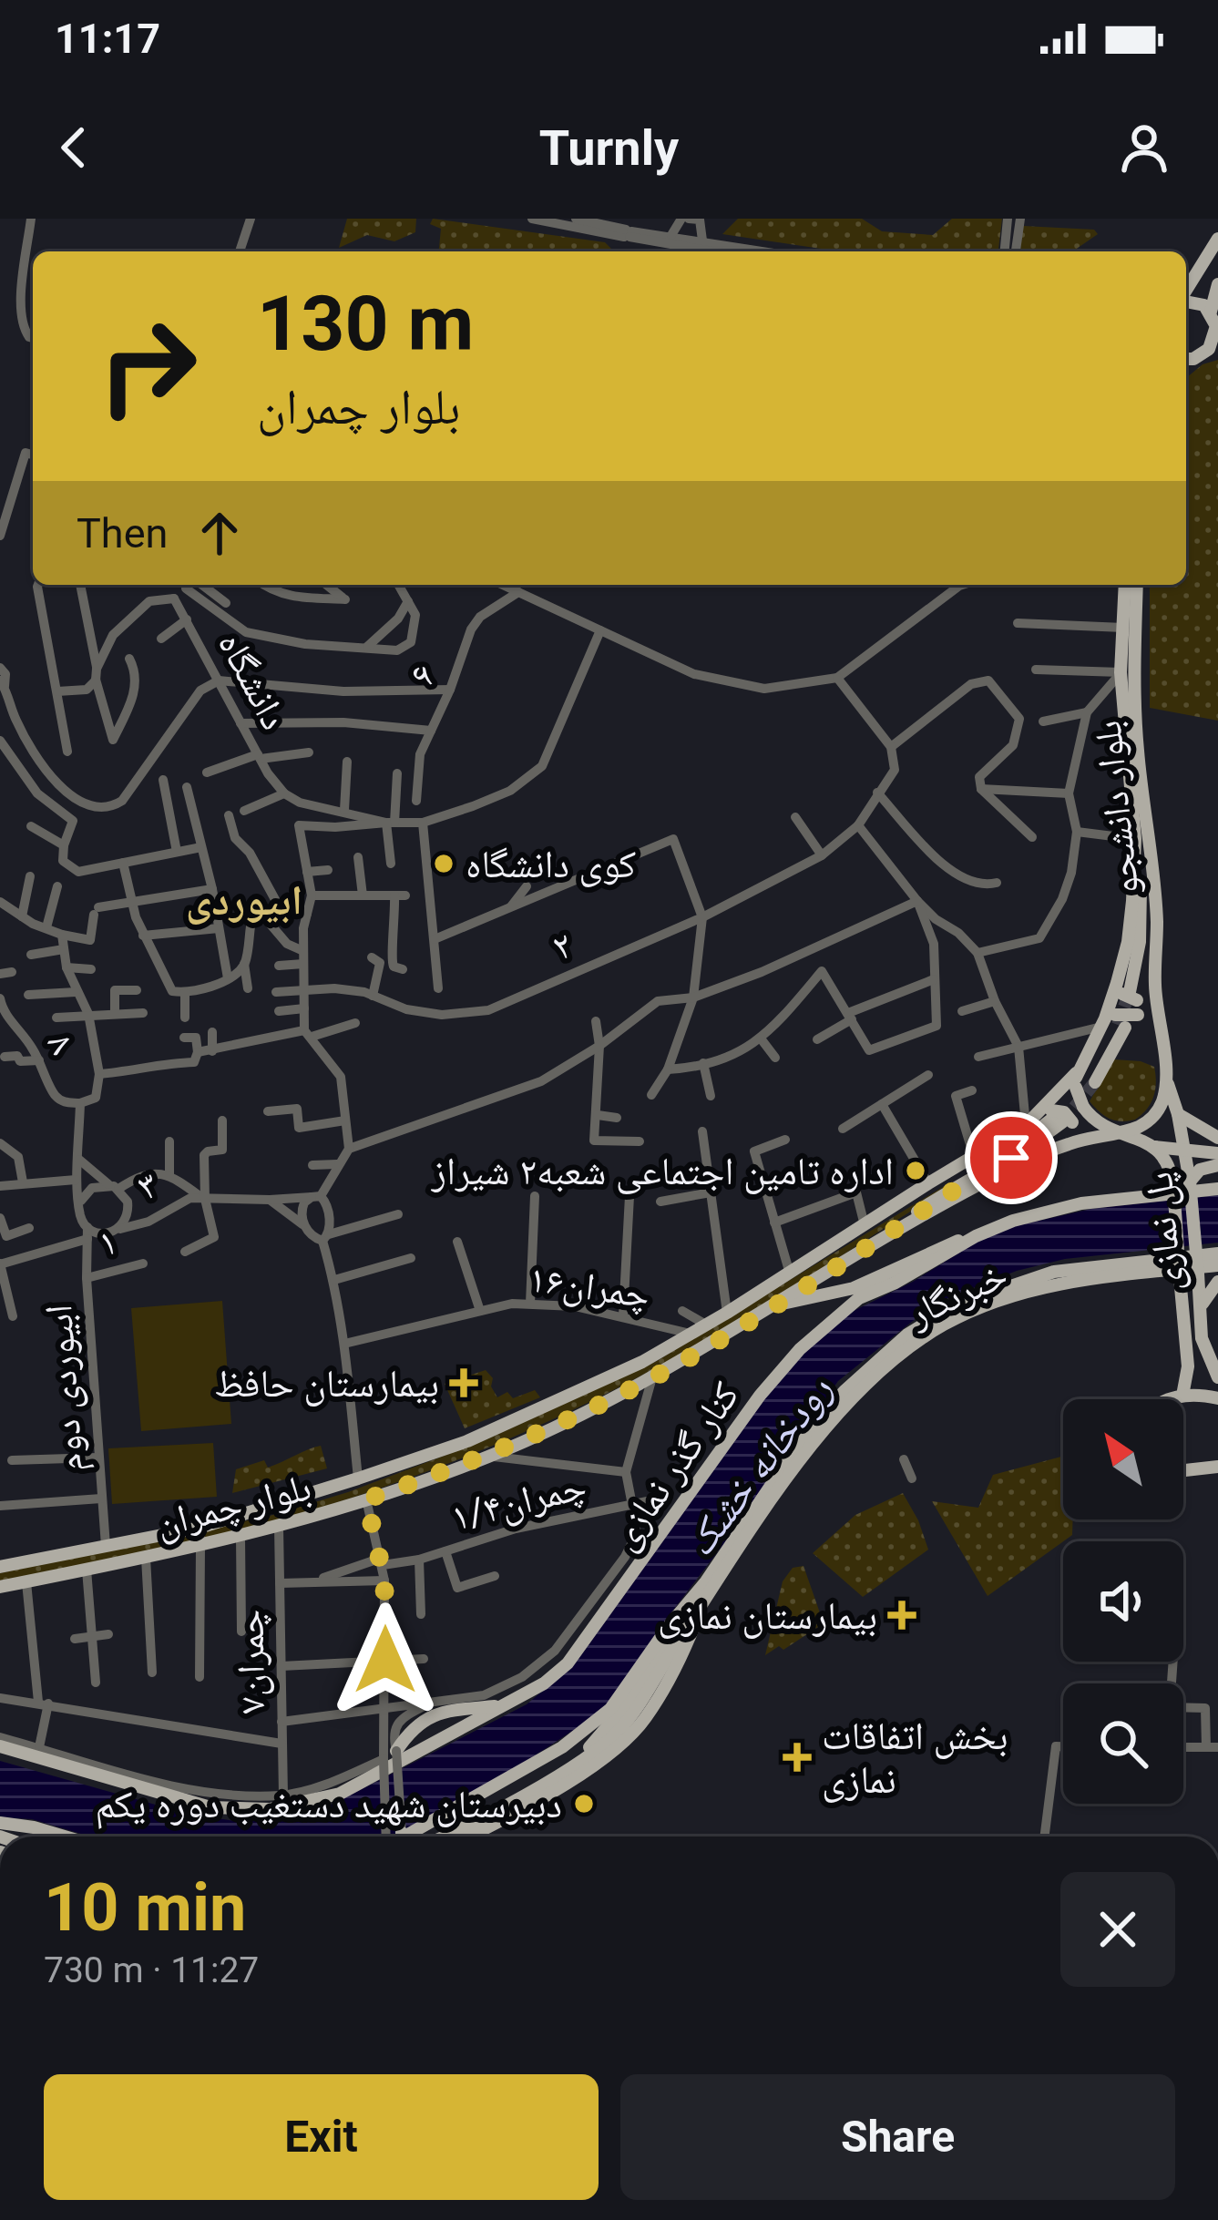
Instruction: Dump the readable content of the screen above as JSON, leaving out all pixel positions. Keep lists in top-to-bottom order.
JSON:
{
  "streets": {
    "main road": [
      "بلوار دانشجو",
      "پل نمازی",
      "خبرنگار",
      "کنار گذر نمازی",
      "بلوار چمران"
    ],
    "street": [
      "۶",
      "دانشگاه",
      "۲",
      "۸",
      "۳",
      "۱",
      "چمران۱۶",
      "ابیوردی دوم",
      "چمران۱/۴",
      "چمران۷"
    ]
  },
  "crossings": [
    ["بلوار دانشجو", "پل نمازی"],
    ["۳", "ابیوردی دوم"],
    ["پل نمازی", "بلوار چمران"],
    ["۱", "ابیوردی دوم"],
    ["چمران۱۶", "بلوار چمران"],
    ["ابیوردی دوم", "بلوار چمران"],
    ["بلوار چمران", "چمران۷"]
  ],
  "districts": ["ابیوردی"],
  "water": ["رودخانه خشک"],
  "places": {
    "other": ["کوی دانشگاه", "اداره تامین اجتماعی شعبه۲ شیراز", "دبیرستان شهید دستغیب دوره یکم"],
    "health": ["بیمارستان حافظ", "بیمارستان نمازی", "بخش اتفاقات نمازی"]
  },
  "north": "top left",
  "page": {
    "status": "11:17",
    "header": "Turnly",
    "turn": ["130 m", "بلوار چمران"],
    "then": "Then",
    "heading": ["10 min", "730 m · 11:27"],
    "buttons": ["Exit", "Share"]
  }
}
